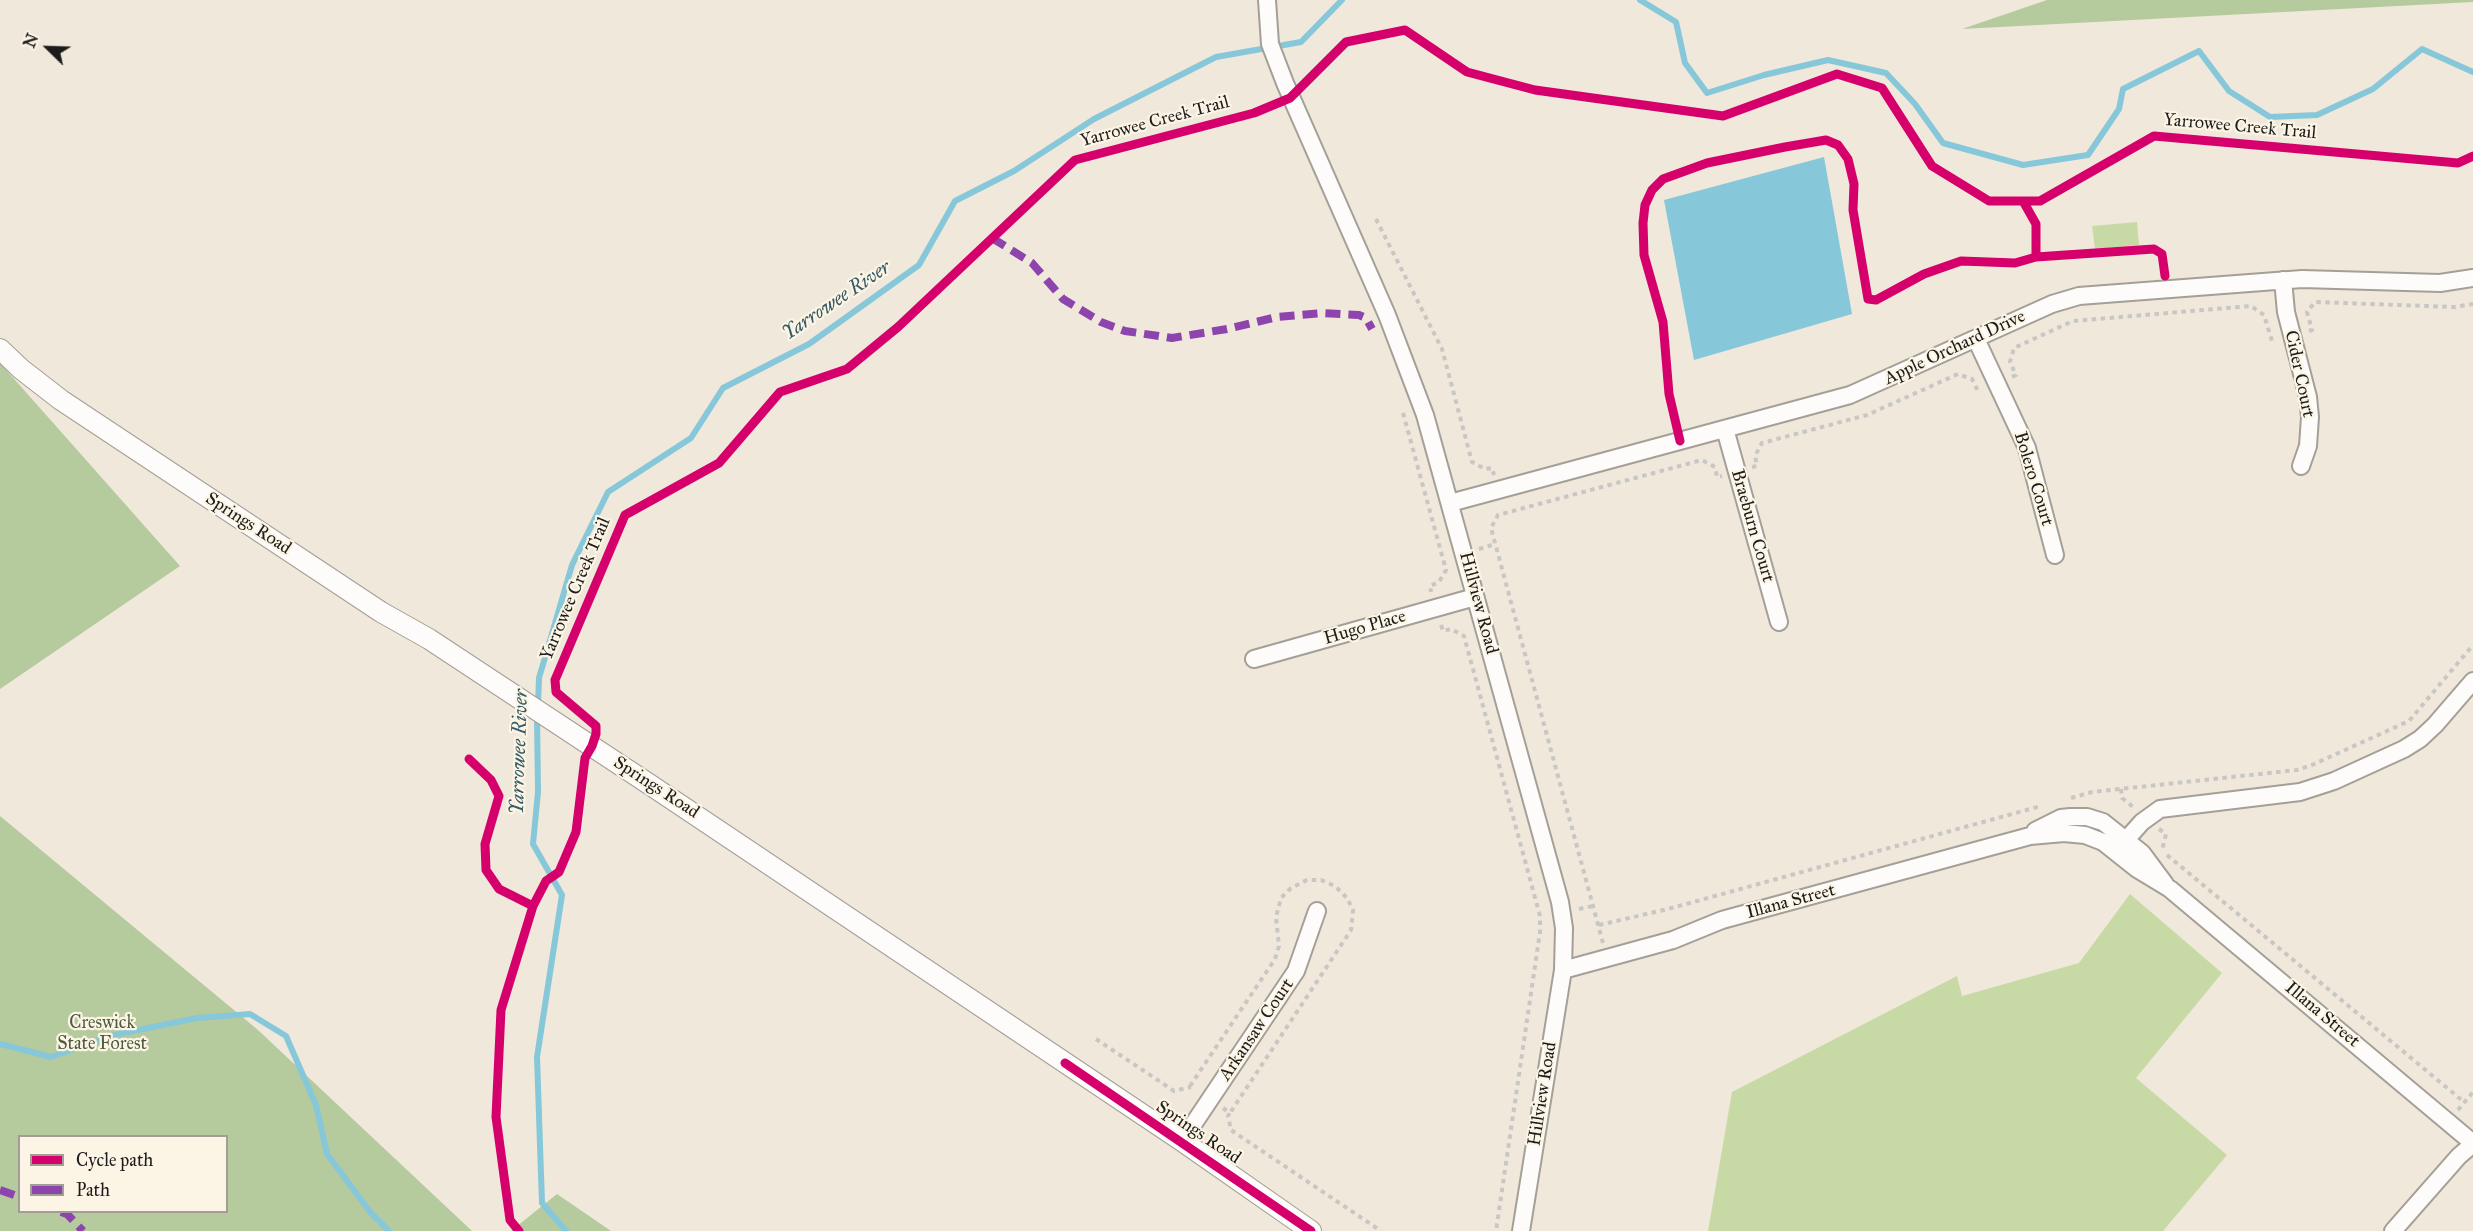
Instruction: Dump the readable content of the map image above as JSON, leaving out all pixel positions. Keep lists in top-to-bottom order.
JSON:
{
  "streets": {
    "street": [
      "Apple Orchard Drive",
      "Cider Court",
      "Bolero Court",
      "Springs Road",
      "Braeburn Court",
      "Hillview Road",
      "Hugo Place",
      "Illana Street",
      "Arkansaw Court"
    ],
    "cycle path": ["Yarrowee Creek Trail"]
  },
  "crossings": [
    ["Apple Orchard Drive", "Cider Court"],
    ["Apple Orchard Drive", "Bolero Court"],
    ["Apple Orchard Drive", "Braeburn Court"],
    ["Apple Orchard Drive", "Hillview Road"],
    ["Springs Road", "Arkansaw Court"],
    ["Hillview Road", "Hugo Place"],
    ["Hillview Road", "Illana Street"]
  ],
  "water": ["Yarrowee River"],
  "parks": ["Creswick State Forest"],
  "legend": ["Cycle path", "Path"],
  "north": "top left"
}
